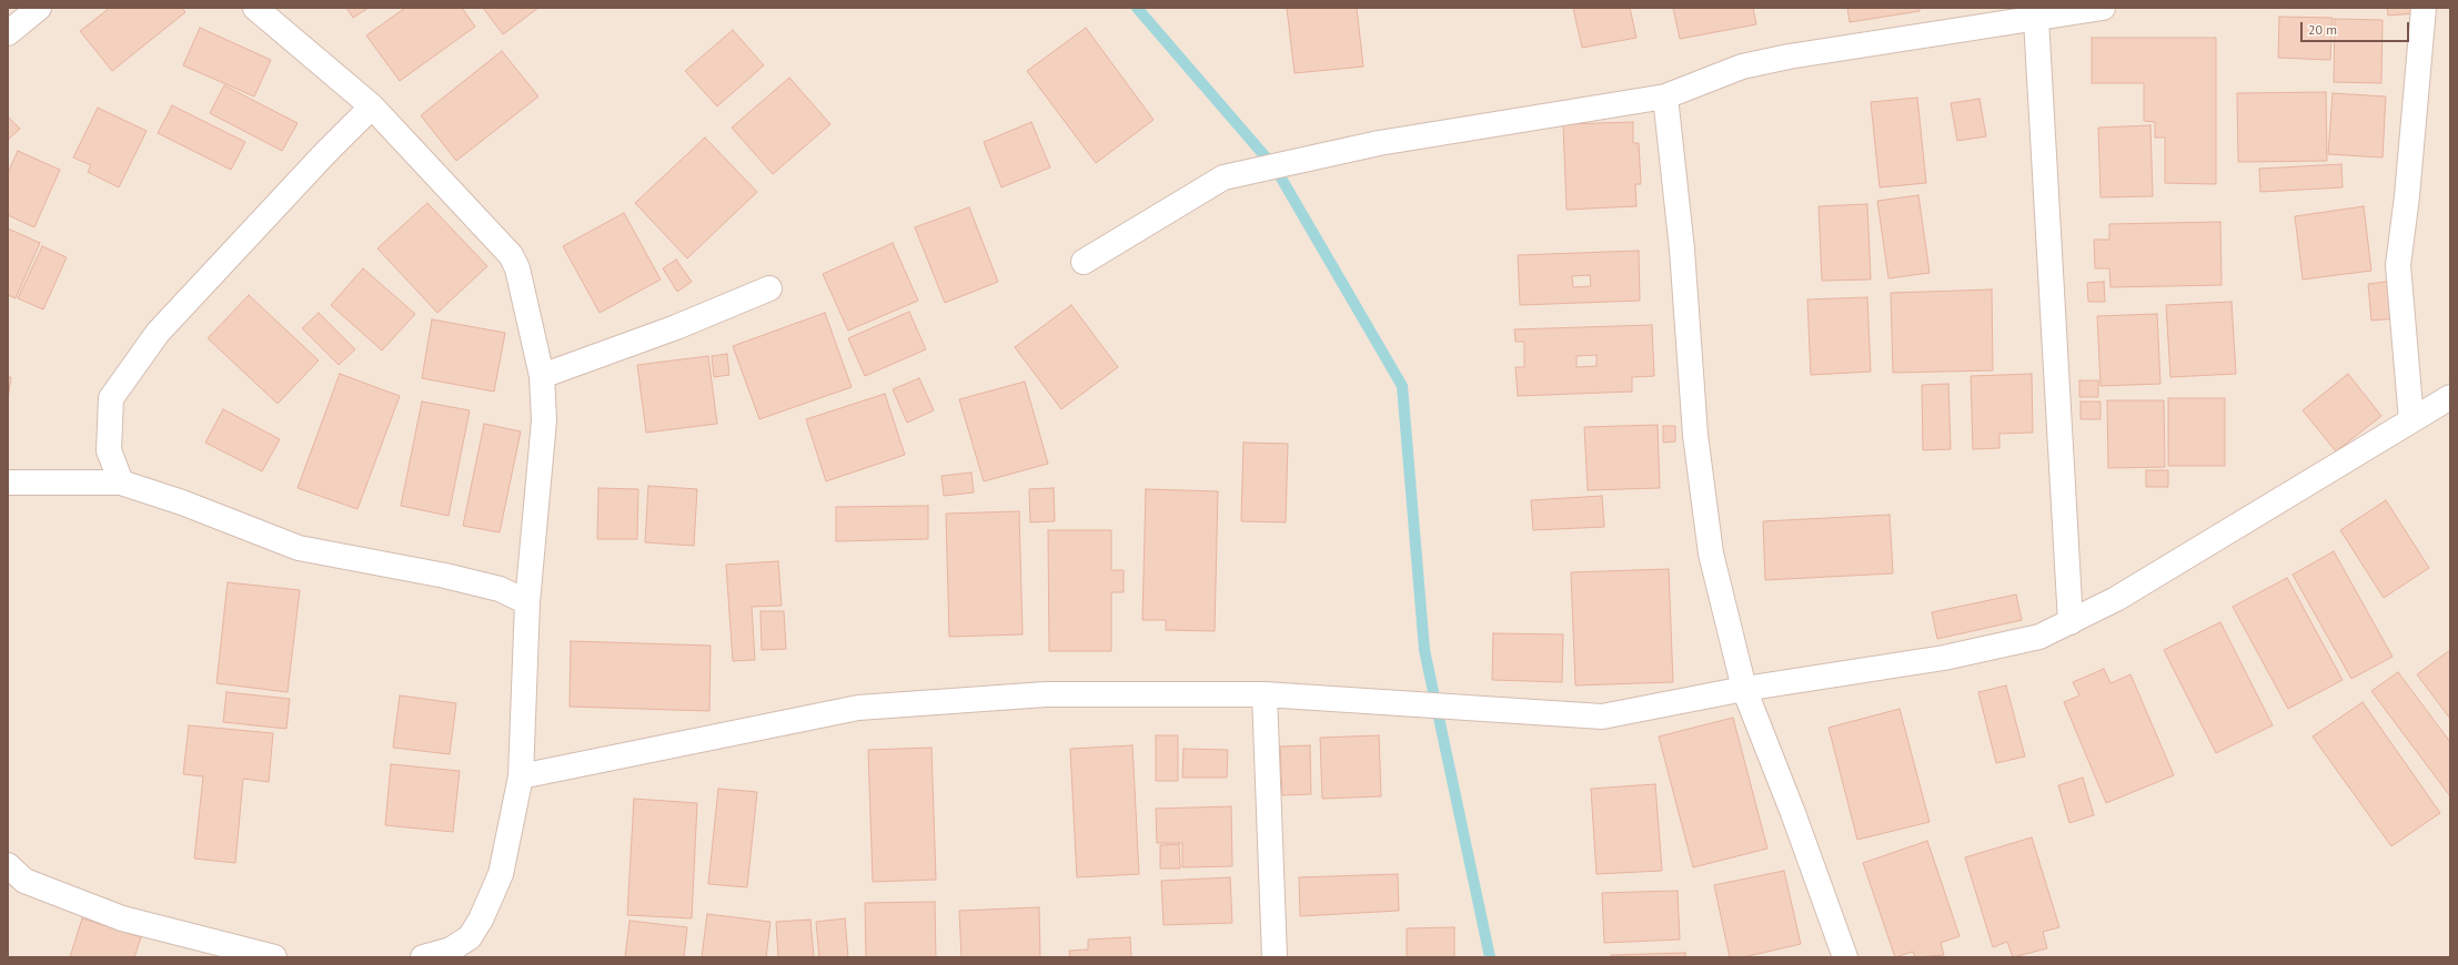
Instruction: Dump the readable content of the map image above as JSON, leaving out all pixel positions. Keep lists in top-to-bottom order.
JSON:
{
  "scale_bar": "20 m"
}
